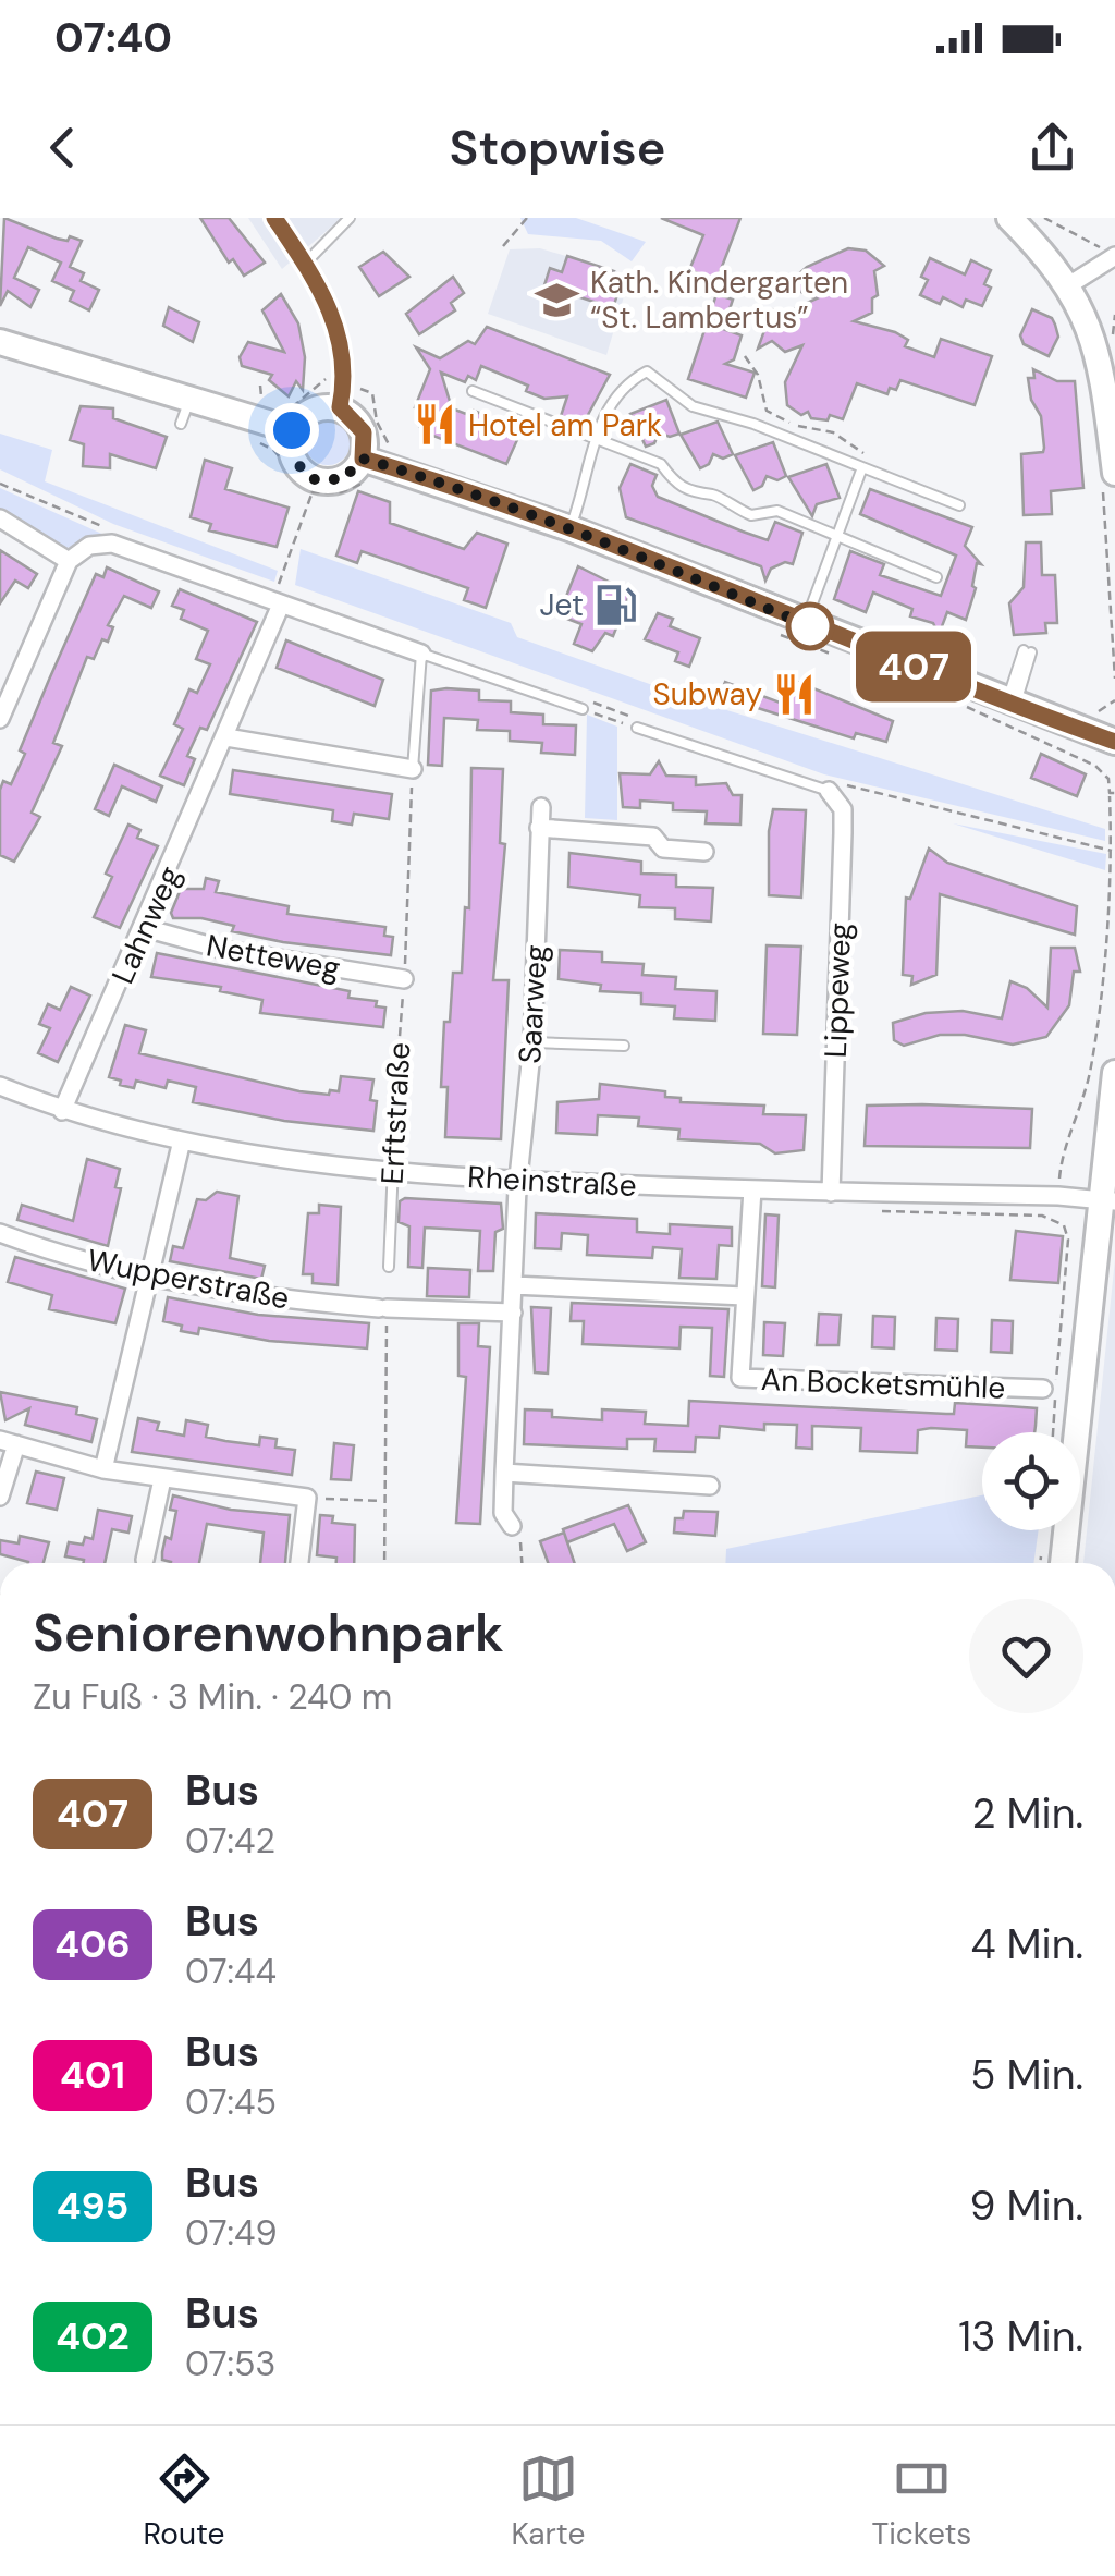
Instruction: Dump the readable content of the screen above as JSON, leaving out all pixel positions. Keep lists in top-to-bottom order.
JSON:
{
  "streets": {
    "street": [
      "Lahnweg",
      "Netteweg",
      "Lippeweg",
      "Saarweg",
      "Rheinstraße",
      "Wupperstraße",
      "An Bocketsmühle"
    ],
    "lane": ["Erftstraße"]
  },
  "crossings": [
    ["Lahnweg", "Netteweg"],
    ["Lahnweg", "Rheinstraße"],
    ["Netteweg", "Erftstraße"],
    ["Lippeweg", "Rheinstraße"],
    ["Saarweg", "Rheinstraße"],
    ["Erftstraße", "Rheinstraße"],
    ["Rheinstraße", "An Bocketsmühle"]
  ],
  "places": {
    "school or university": ["Kath. Kindergarten “St. Lambertus”"],
    "restaurant": ["Hotel am Park", "Subway"],
    "fuel station": ["Jet"]
  },
  "lines": ["bus line 407"],
  "page": {
    "status": "07:40",
    "header": "Stopwise",
    "on_map": "407",
    "heading": ["Seniorenwohnpark", "Zu Fuß · 3 Min. · 240 m"],
    "list": [
      {
        "mark": "407",
        "name": "Bus",
        "note": "07:42",
        "value": "2 Min."
      },
      {
        "mark": "406",
        "name": "Bus",
        "note": "07:44",
        "value": "4 Min."
      },
      {
        "mark": "401",
        "name": "Bus",
        "note": "07:45",
        "value": "5 Min."
      },
      {
        "mark": "495",
        "name": "Bus",
        "note": "07:49",
        "value": "9 Min."
      },
      {
        "mark": "402",
        "name": "Bus",
        "note": "07:53",
        "value": "13 Min."
      }
    ],
    "tabs": ["Route", "Karte", "Tickets"]
  }
}
